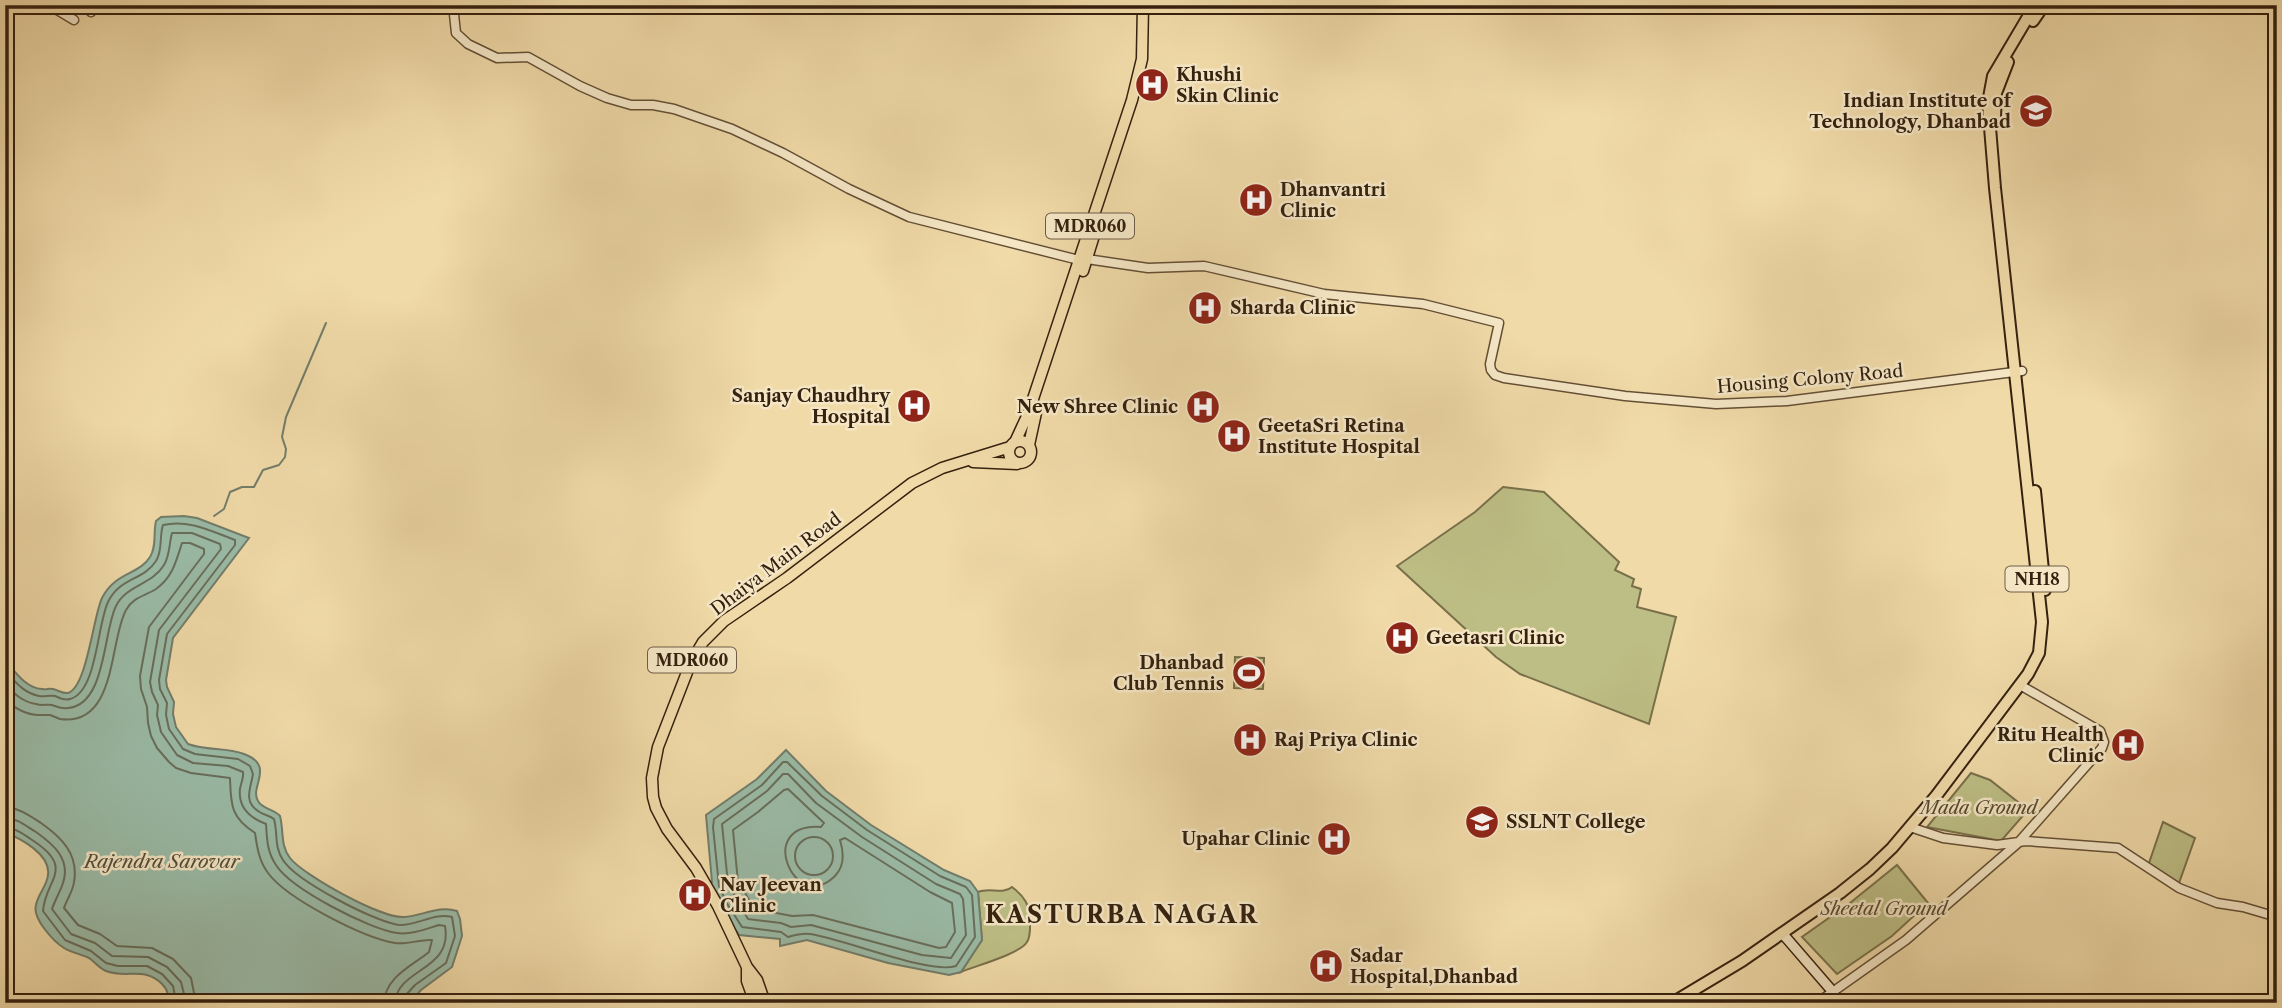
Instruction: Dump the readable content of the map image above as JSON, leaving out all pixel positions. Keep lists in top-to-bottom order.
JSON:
{
  "streets": {
    "highway": ["NH18"],
    "main road": ["MDR060", "Dhaiya Main Road"],
    "street": ["Housing Colony Road"]
  },
  "crossings": [
    ["MDR060", "Housing Colony Road"],
    ["MDR060", "Dhaiya Main Road"],
    ["Housing Colony Road", "NH18"]
  ],
  "districts": ["KASTURBA NAGAR"],
  "water": ["Rajendra Sarovar"],
  "parks": ["Mada Ground", "Sheetal Ground"],
  "places": {
    "hospital": [
      "Khushi Skin Clinic",
      "Dhanvantri Clinic",
      "Sharda Clinic",
      "Sanjay Chaudhry Hospital",
      "New Shree Clinic",
      "GeetaSri Retina Institute Hospital",
      "Geetasri Clinic",
      "Raj Priya Clinic",
      "Ritu Health Clinic",
      "Upahar Clinic",
      "Nav Jeevan Clinic",
      "Sadar Hospital,Dhanbad"
    ],
    "school or university": ["Indian Institute of Technology, Dhanbad", "SSLNT College"],
    "sports": ["Dhanbad Club Tennis"]
  }
}
